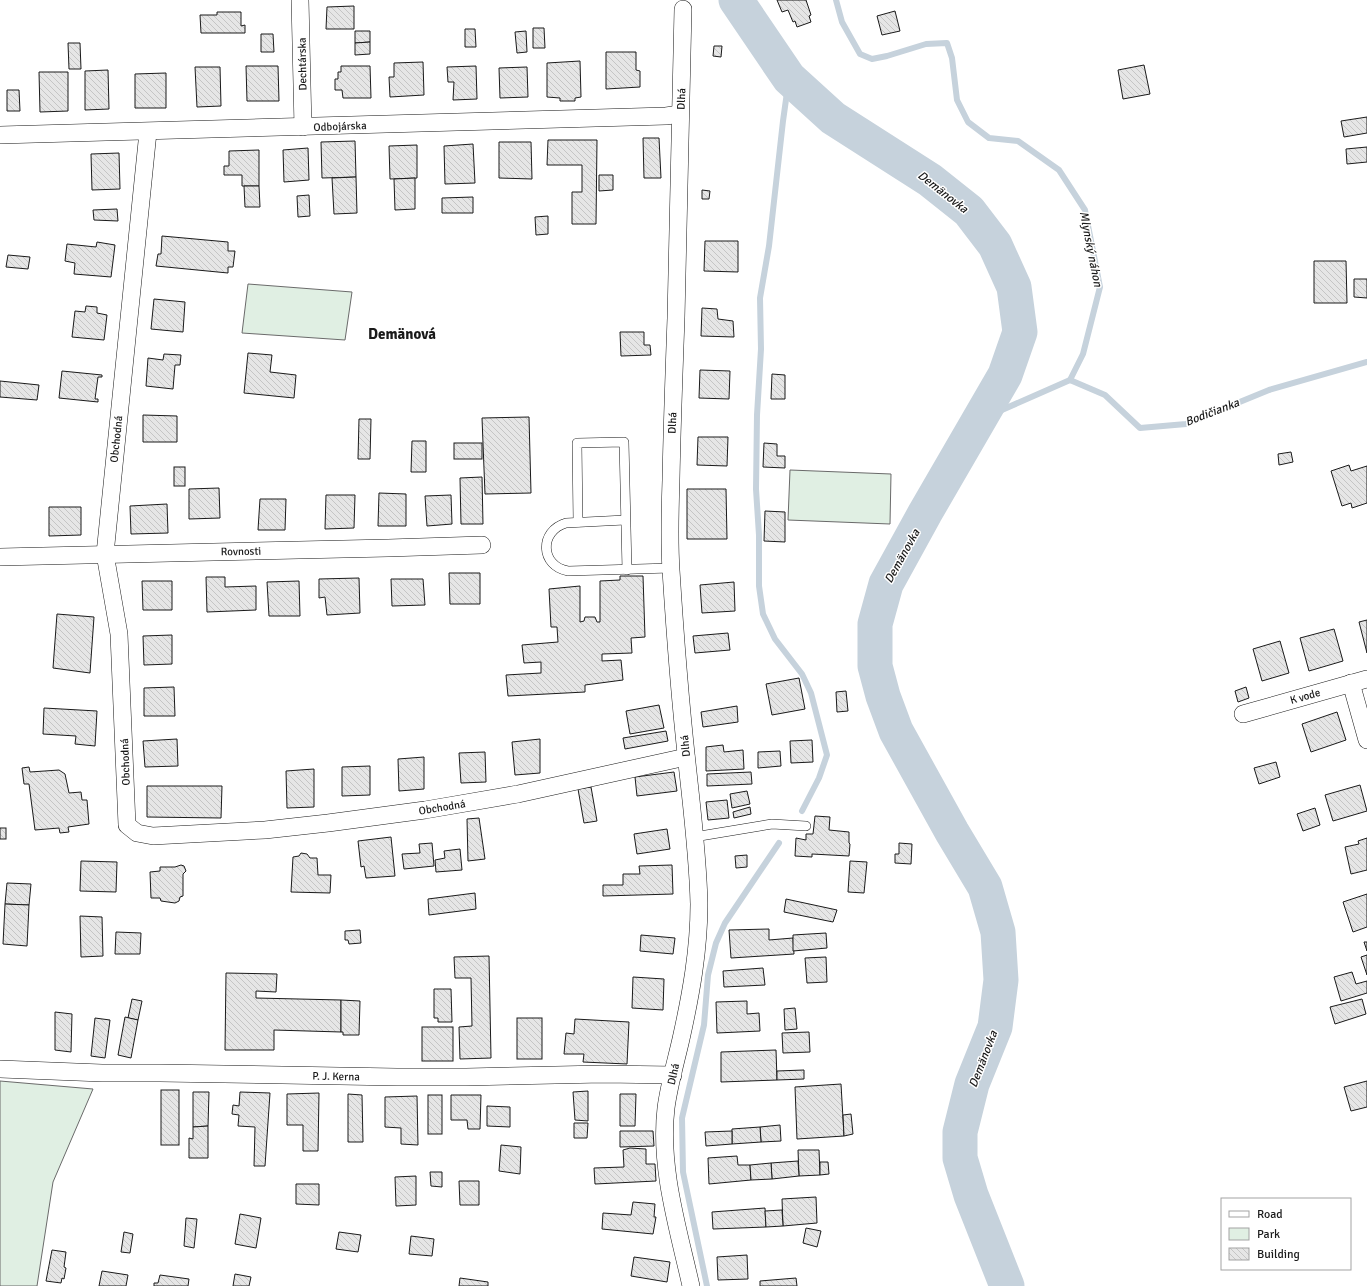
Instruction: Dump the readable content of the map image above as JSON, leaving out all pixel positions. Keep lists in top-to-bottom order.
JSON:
{
  "streets": {
    "street": [
      "Dechtárska",
      "Dlhá",
      "Odbojárska",
      "Obchodná",
      "Rovnosti",
      "K vode",
      "P. J. Kerna"
    ]
  },
  "crossings": [
    ["Dechtárska", "Odbojárska"],
    ["Dlhá", "Odbojárska"],
    ["Dlhá", "Obchodná"],
    ["Dlhá", "P. J. Kerna"],
    ["Odbojárska", "Obchodná"],
    ["Obchodná", "Rovnosti"]
  ],
  "districts": ["Demänová"],
  "water": ["Demänovka", "Mlynský náhon", "Bodičianka"],
  "legend": ["Road", "Park", "Building"]
}
